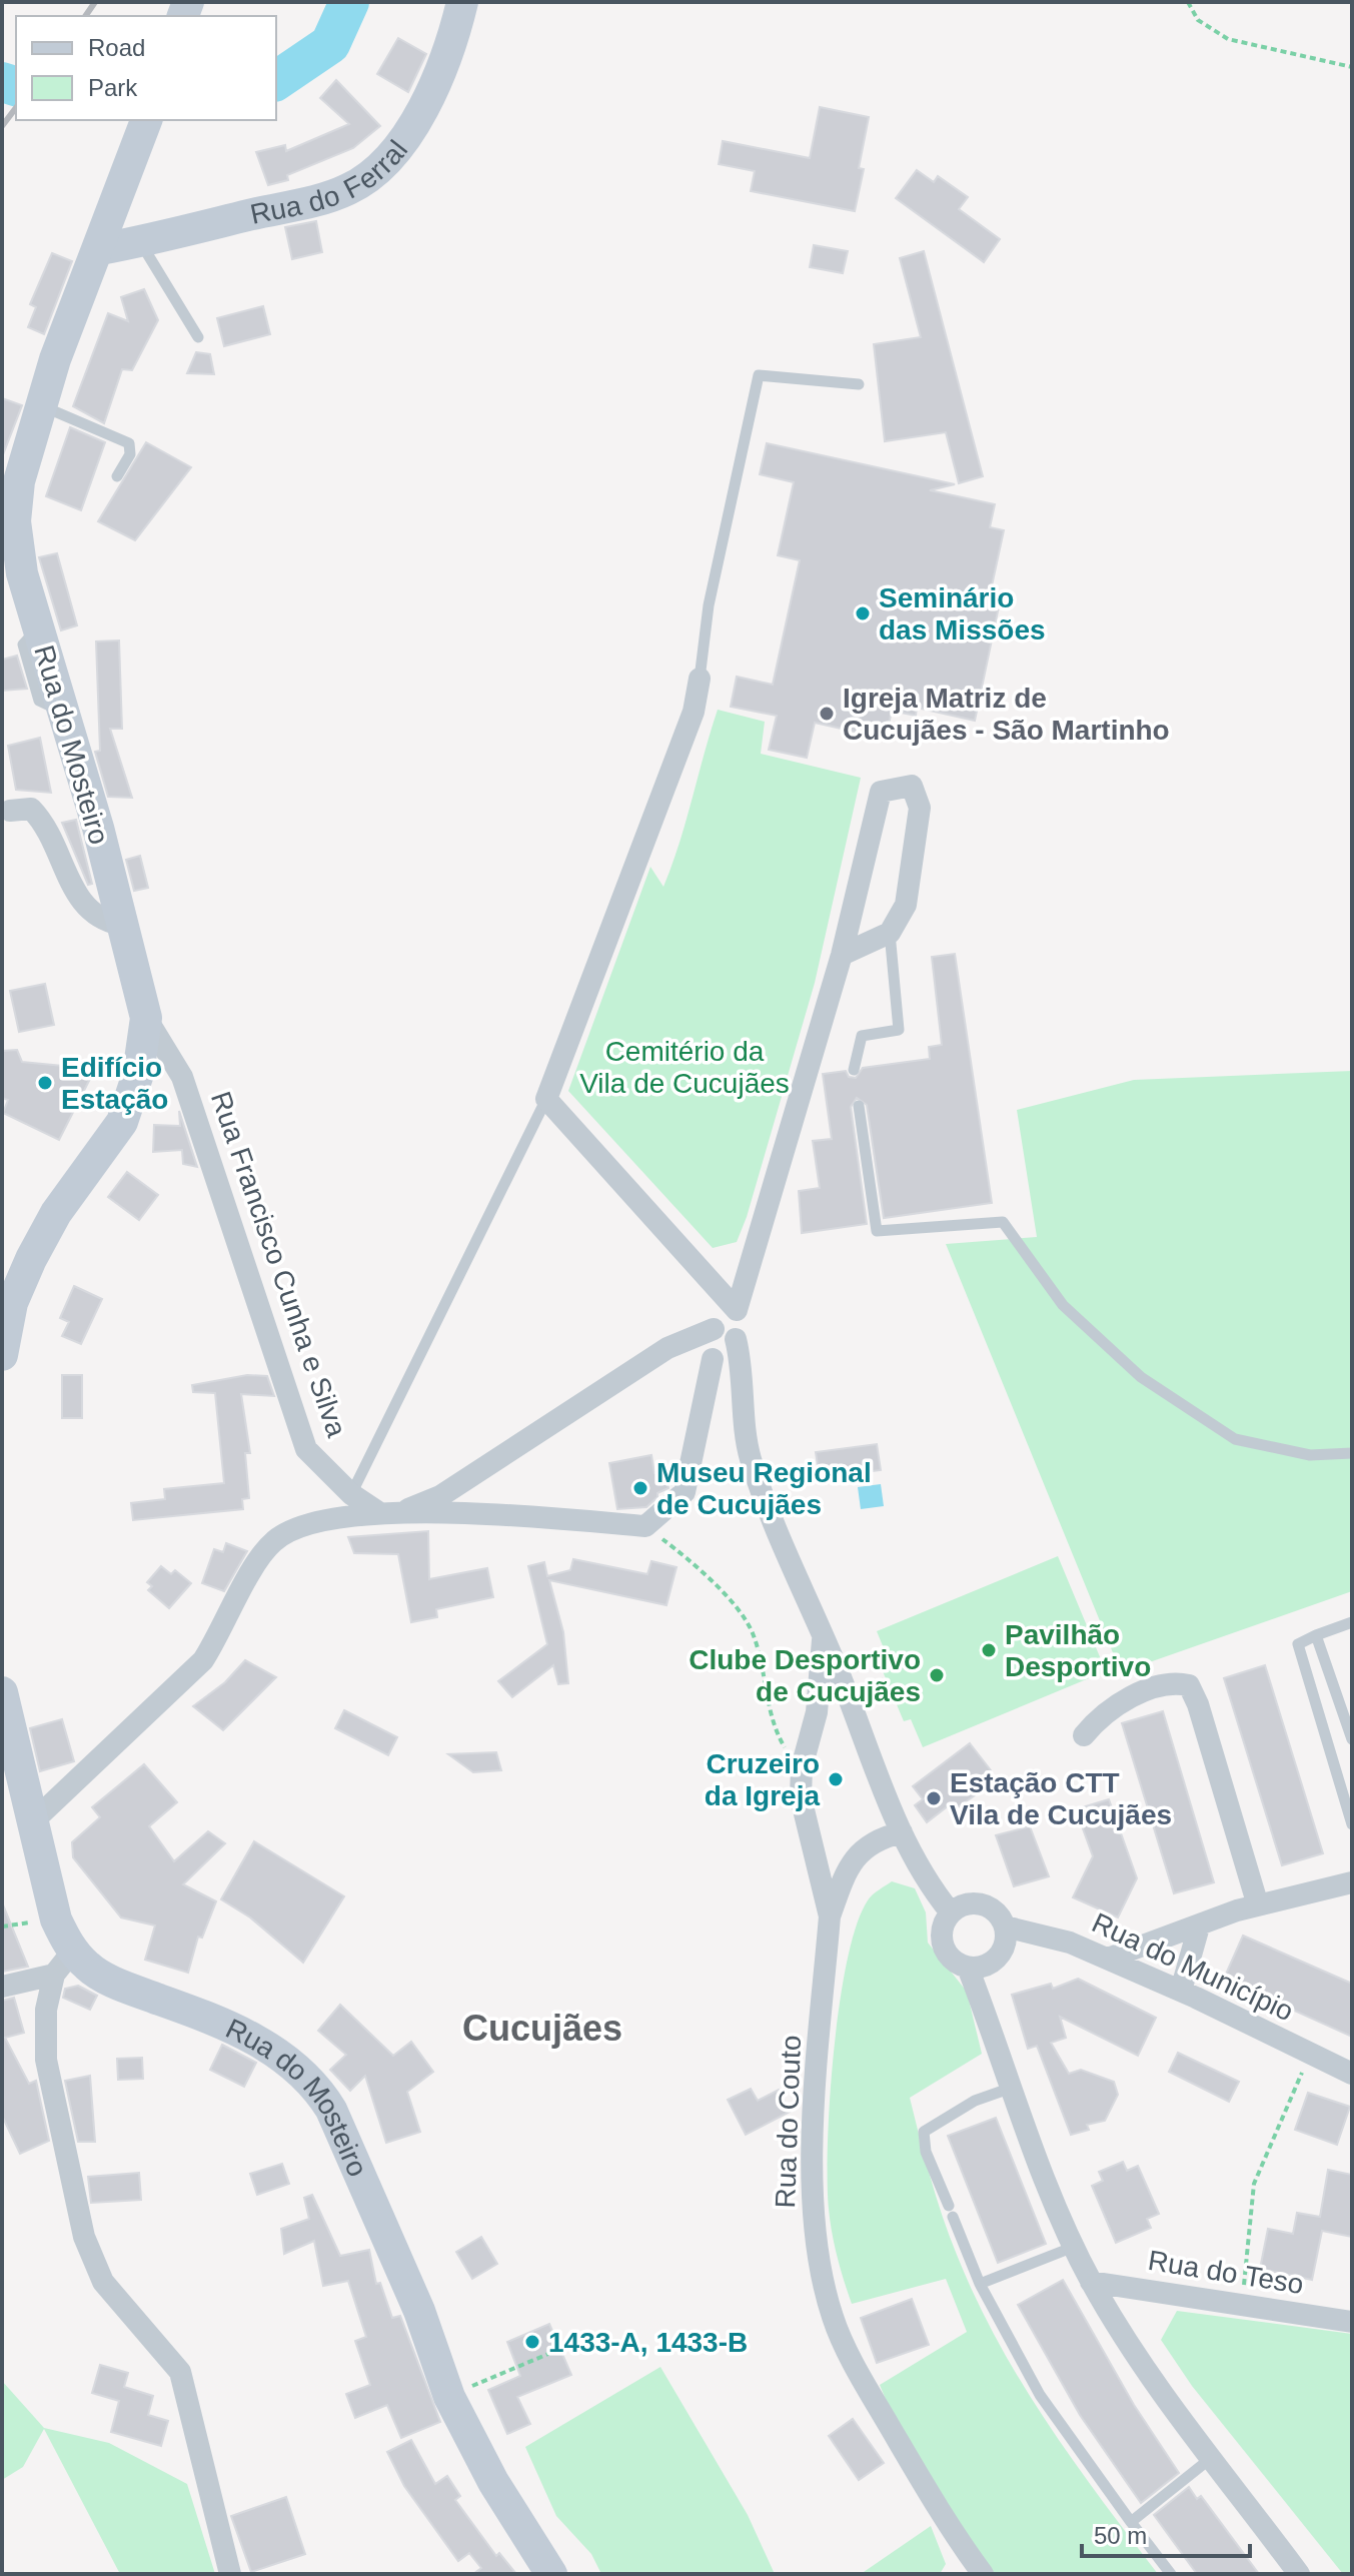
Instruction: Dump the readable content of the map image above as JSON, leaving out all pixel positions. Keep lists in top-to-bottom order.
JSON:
{
  "streets": {
    "main road": ["Rua do Ferral", "Rua do Mosteiro"],
    "street": [
      "Rua Francisco Cunha e Silva",
      "Rua do Município",
      "Rua do Couto",
      "Rua do Teso"
    ]
  },
  "crossings": [
    ["Rua do Ferral", "Rua do Mosteiro"],
    ["Rua do Mosteiro", "Rua Francisco Cunha e Silva"]
  ],
  "districts": ["Cucujães"],
  "parks": ["Cemitério da Vila de Cucujães"],
  "places": [
    "Seminário das Missões",
    "Igreja Matriz de Cucujães - São Martinho",
    "Edifício Estação",
    "Museu Regional de Cucujães",
    "Pavilhão Desportivo",
    "Clube Desportivo de Cucujães",
    "Cruzeiro da Igreja",
    "Estação CTT Vila de Cucujães",
    "1433-A, 1433-B"
  ],
  "legend": ["Road", "Park"],
  "scale_bar": "50 m"
}
